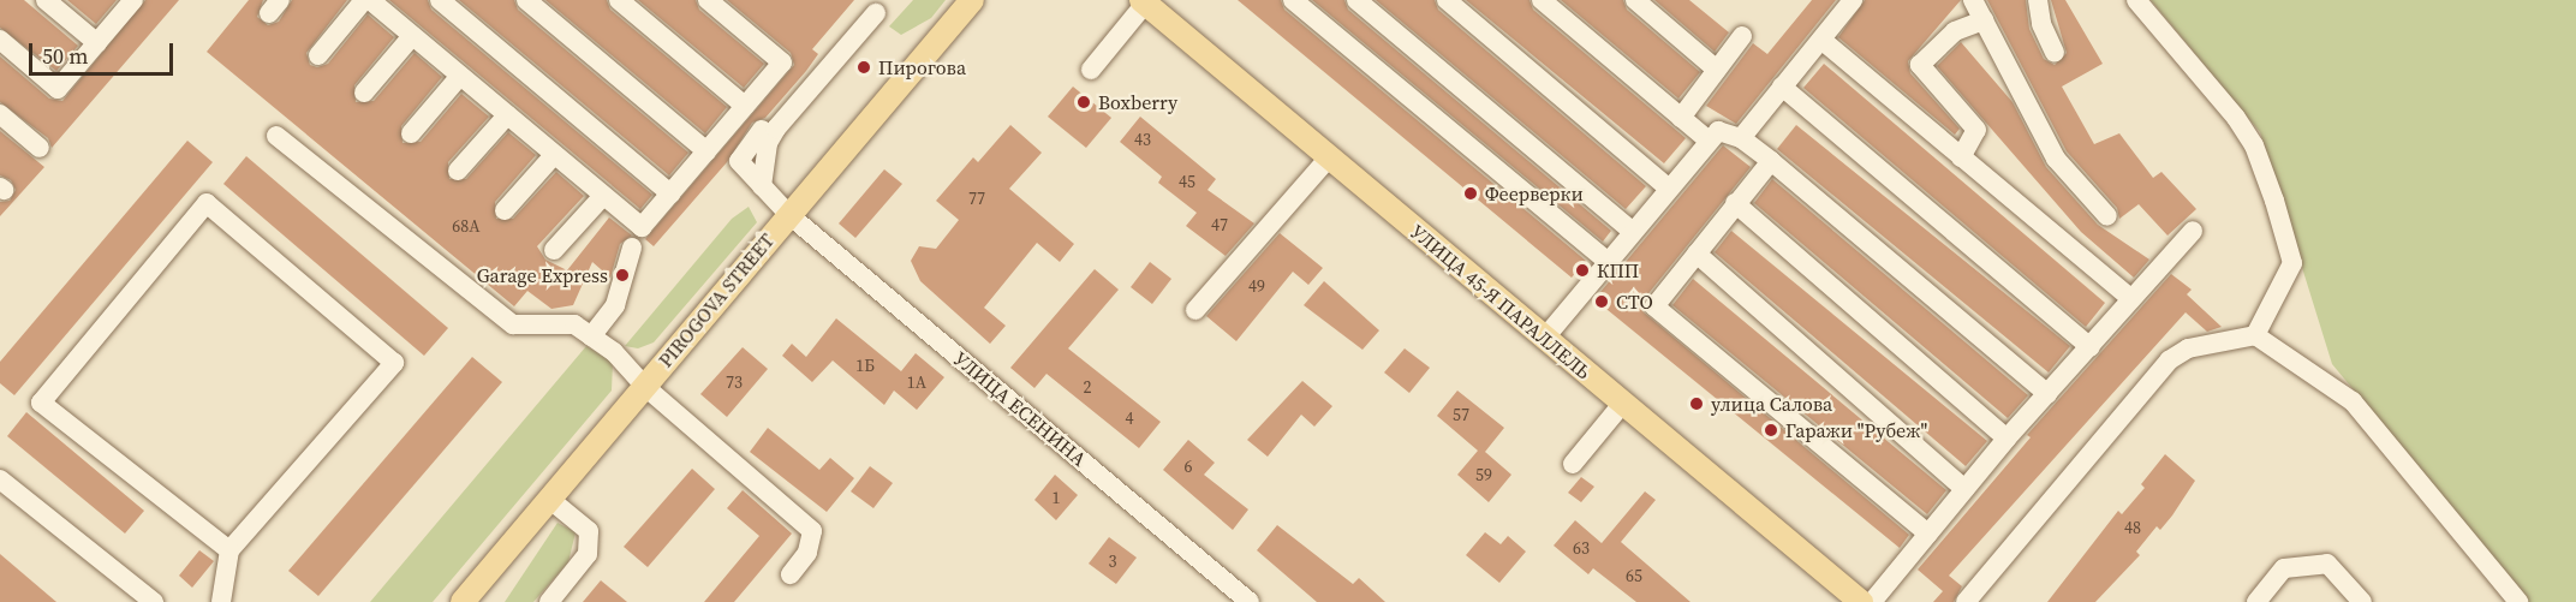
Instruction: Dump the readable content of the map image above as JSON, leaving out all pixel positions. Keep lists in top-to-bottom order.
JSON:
{
  "streets": {
    "main road": ["PIROGOVA STREET", "УЛИЦА 45-Я ПАРАЛЛЕЛЬ"],
    "street": ["УЛИЦА ЕСЕНИНА"]
  },
  "crossings": [
    ["PIROGOVA STREET", "УЛИЦА ЕСЕНИНА"]
  ],
  "places": [
    "Пирогова",
    "Boxberry",
    "Феерверки",
    "КПП",
    "Garage Express",
    "СТО",
    "улица Салова",
    "Гаражи \"Рубеж\""
  ],
  "house_numbers": [
    "43",
    "45",
    "77",
    "47",
    "68А",
    "49",
    "1Б",
    "73",
    "1А",
    "2",
    "57",
    "4",
    "6",
    "59",
    "1",
    "48",
    "63",
    "3",
    "65"
  ],
  "scale_bar": "50 m"
}
